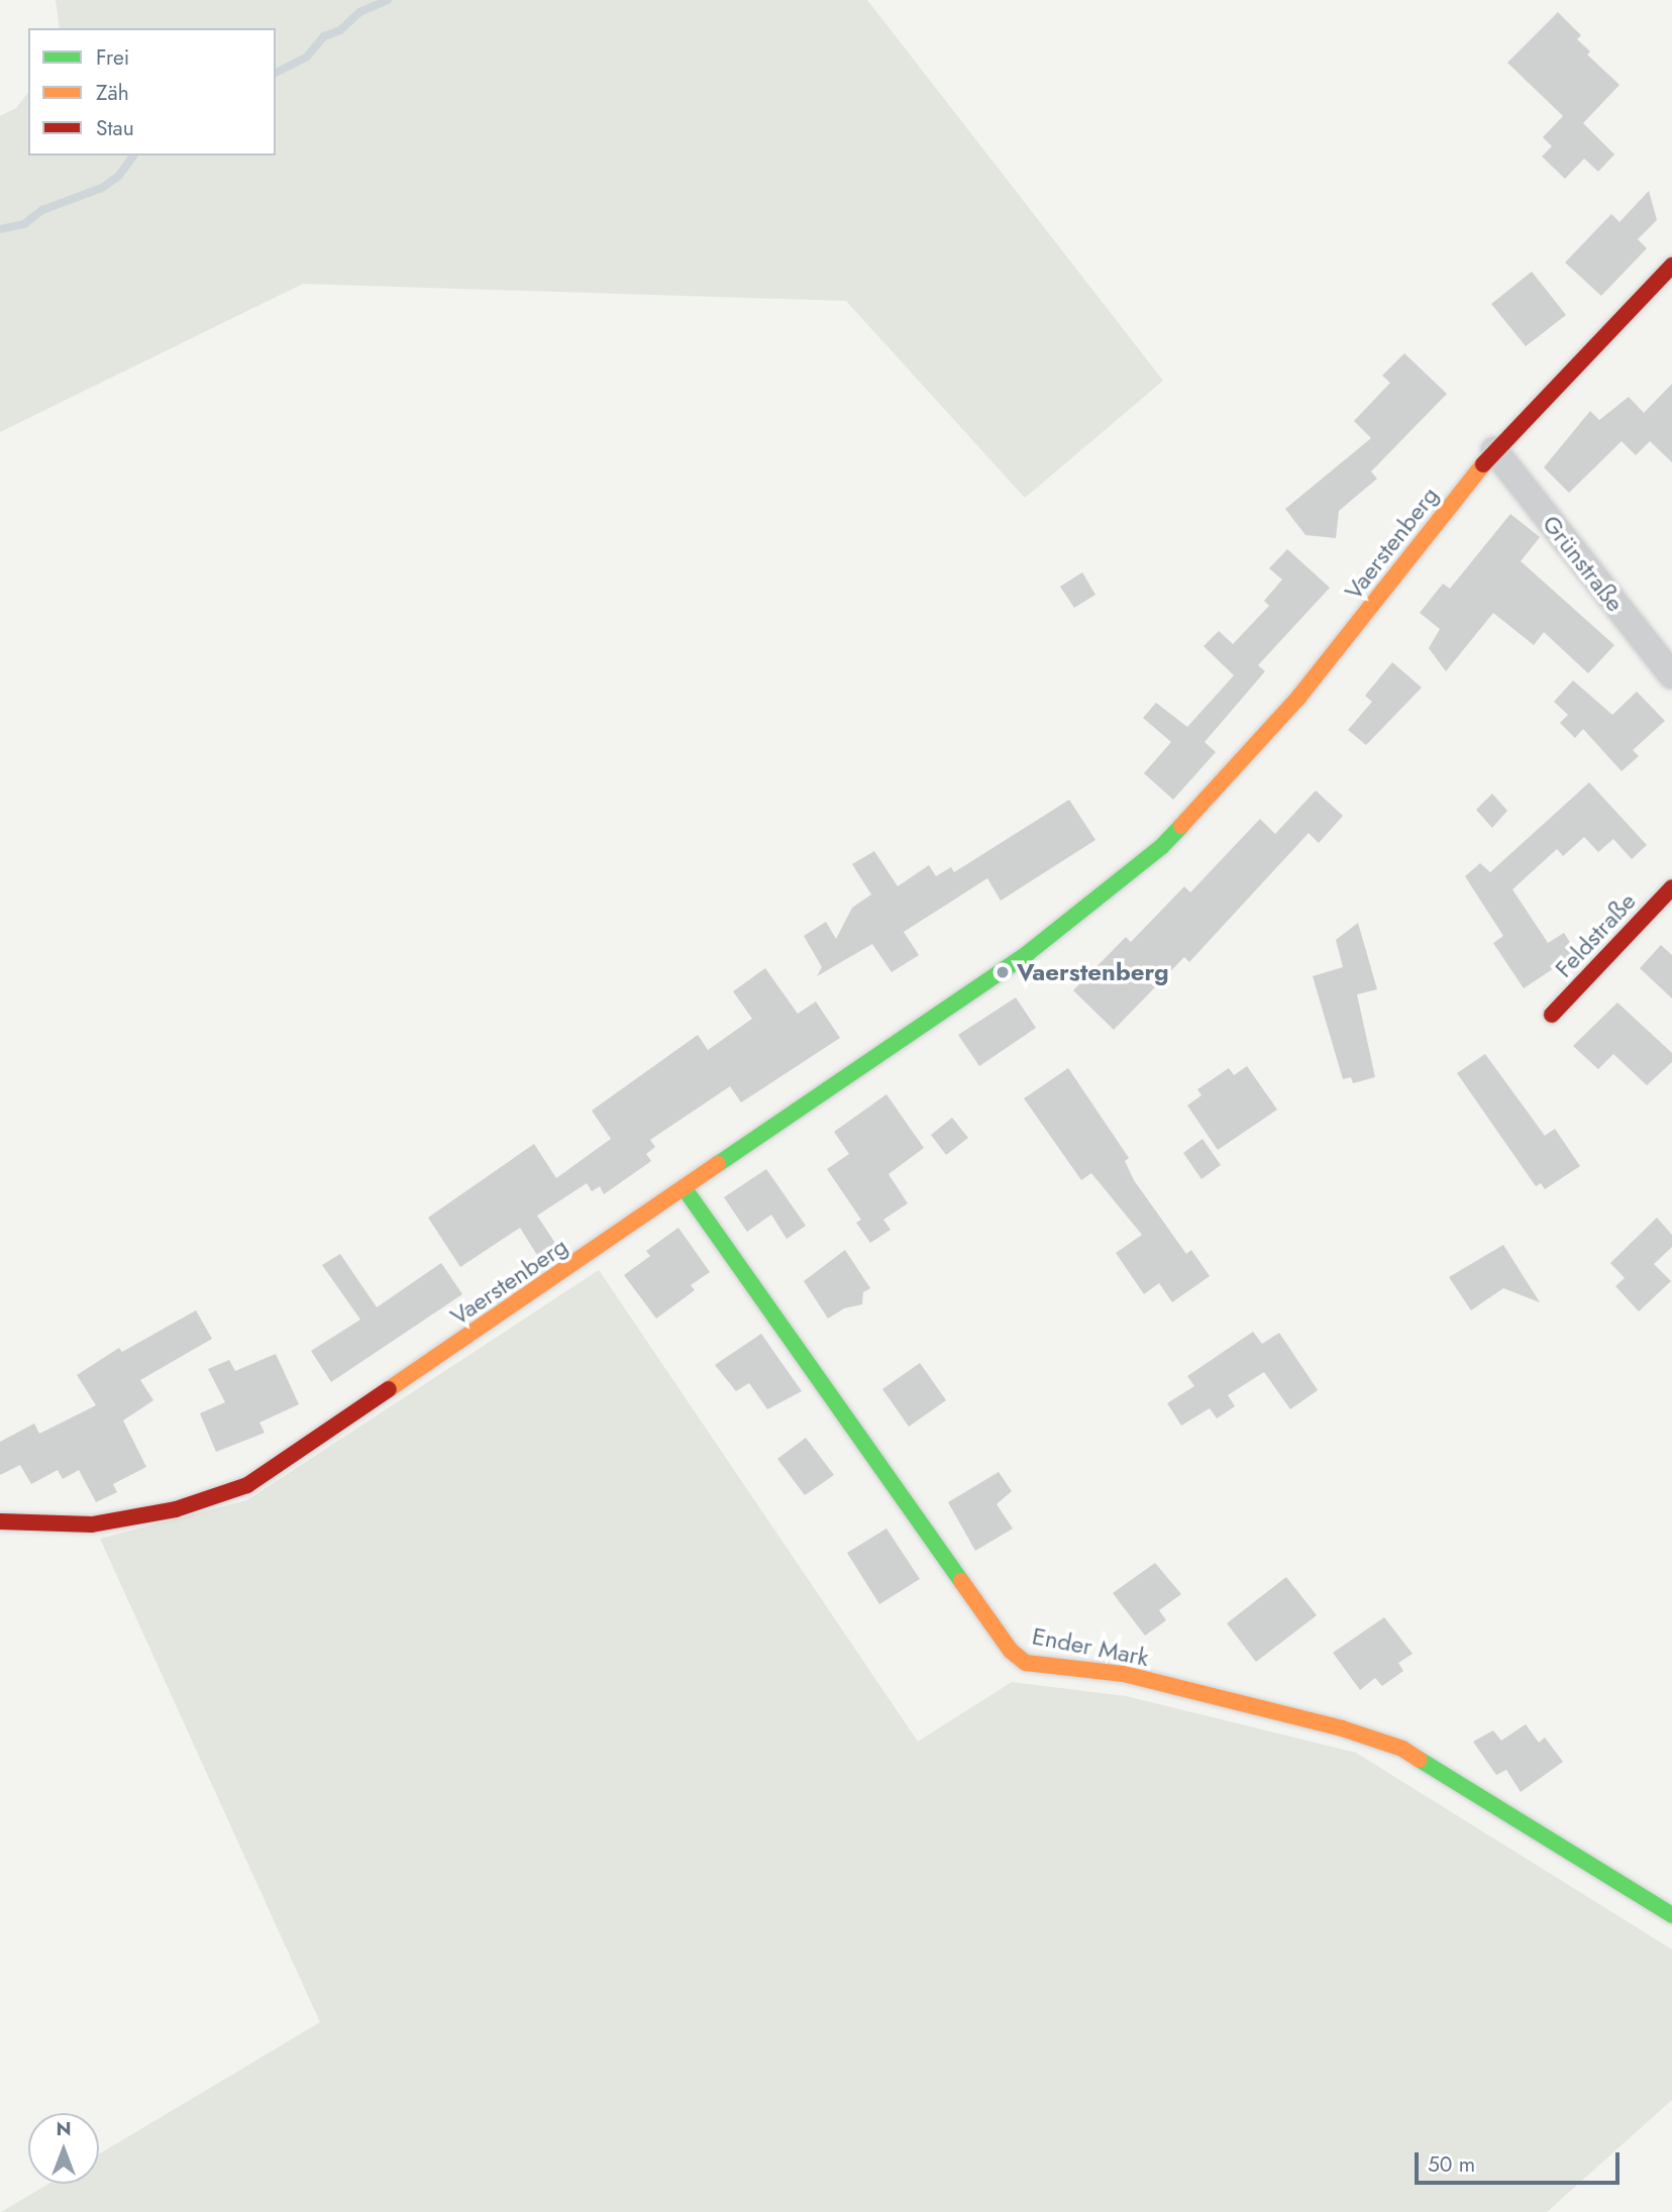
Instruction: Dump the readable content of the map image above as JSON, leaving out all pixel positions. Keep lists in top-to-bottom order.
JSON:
{
  "streets": {
    "street": [
      "Vaerstenberg",
      "Grünstraße",
      "Feldstraße",
      "Ender Mark"
    ]
  },
  "crossings": [
    ["Vaerstenberg", "Grünstraße"],
    ["Vaerstenberg", "Ender Mark"]
  ],
  "places": ["Vaerstenberg"],
  "legend": ["Frei", "Zäh", "Stau"],
  "scale_bar": "50 m",
  "north": "top"
}
